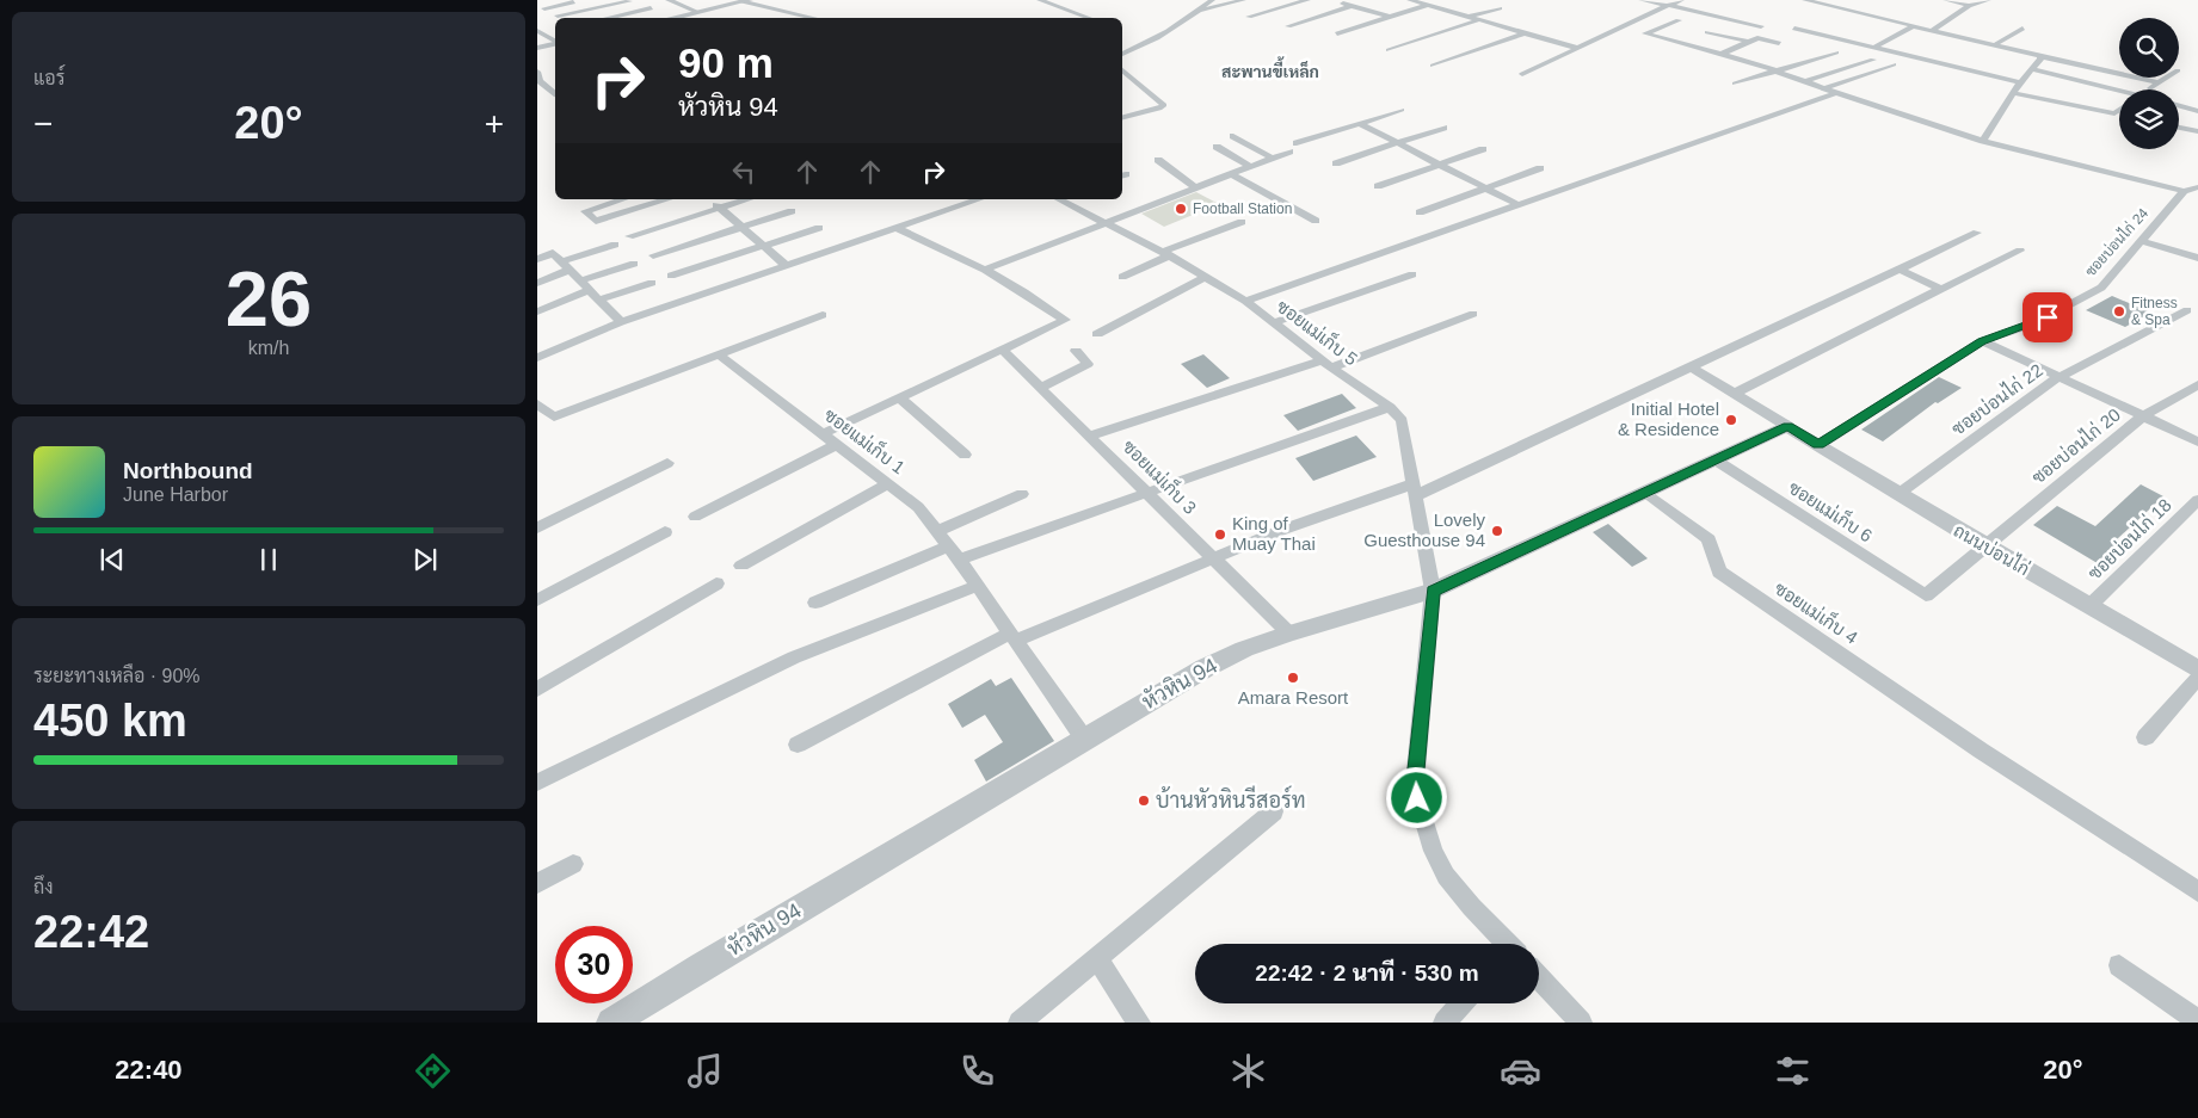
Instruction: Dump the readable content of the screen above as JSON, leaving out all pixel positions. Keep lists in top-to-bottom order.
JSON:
{
  "streets": {
    "street": [
      "ซอยบ่อนไก่ 24",
      "ซอยแม่เก็บ 5",
      "ซอยบ่อนไก่ 22",
      "ซอยแม่เก็บ 1",
      "ซอยบ่อนไก่ 20",
      "ซอยแม่เก็บ 3",
      "ซอยแม่เก็บ 6",
      "ซอยบ่อนไก่ 18",
      "ถนนบ่อนไก่",
      "ซอยแม่เก็บ 4",
      "หัวหิน 94"
    ]
  },
  "crossings": [
    ["ซอยบ่อนไก่ 24", "ถนนบ่อนไก่"],
    ["ซอยแม่เก็บ 5", "หัวหิน 94"],
    ["ซอยบ่อนไก่ 22", "ถนนบ่อนไก่"],
    ["ซอยแม่เก็บ 1", "หัวหิน 94"],
    ["ซอยบ่อนไก่ 20", "ซอยแม่เก็บ 6"],
    ["ซอยบ่อนไก่ 20", "ถนนบ่อนไก่"],
    ["ซอยแม่เก็บ 3", "หัวหิน 94"],
    ["ซอยแม่เก็บ 6", "หัวหิน 94"],
    ["ซอยบ่อนไก่ 18", "ถนนบ่อนไก่"],
    ["ถนนบ่อนไก่", "หัวหิน 94"],
    ["ซอยแม่เก็บ 4", "หัวหิน 94"]
  ],
  "districts": ["สะพานขี้เหล็ก"],
  "places": [
    "Football Station",
    "Fitness & Spa",
    "Initial Hotel & Residence",
    "Lovely Guesthouse 94",
    "King of Muay Thai",
    "Amara Resort",
    "บ้านหัวหินรีสอร์ท"
  ],
  "page": {
    "tile": [
      "แอร์",
      ["26", "km/h"],
      ["ระยะทางเหลือ · 90%", "450 km"],
      ["ถึง", "22:42"]
    ],
    "turn": ["90 m", "หัวหิน 94"],
    "heat": ["−", "20°", "+"],
    "song": ["Northbound", "June Harbor"],
    "limit": "30",
    "trip": "22:42 · 2 นาที · 530 m",
    "tabs": ["22:40", "20°"]
  }
}
